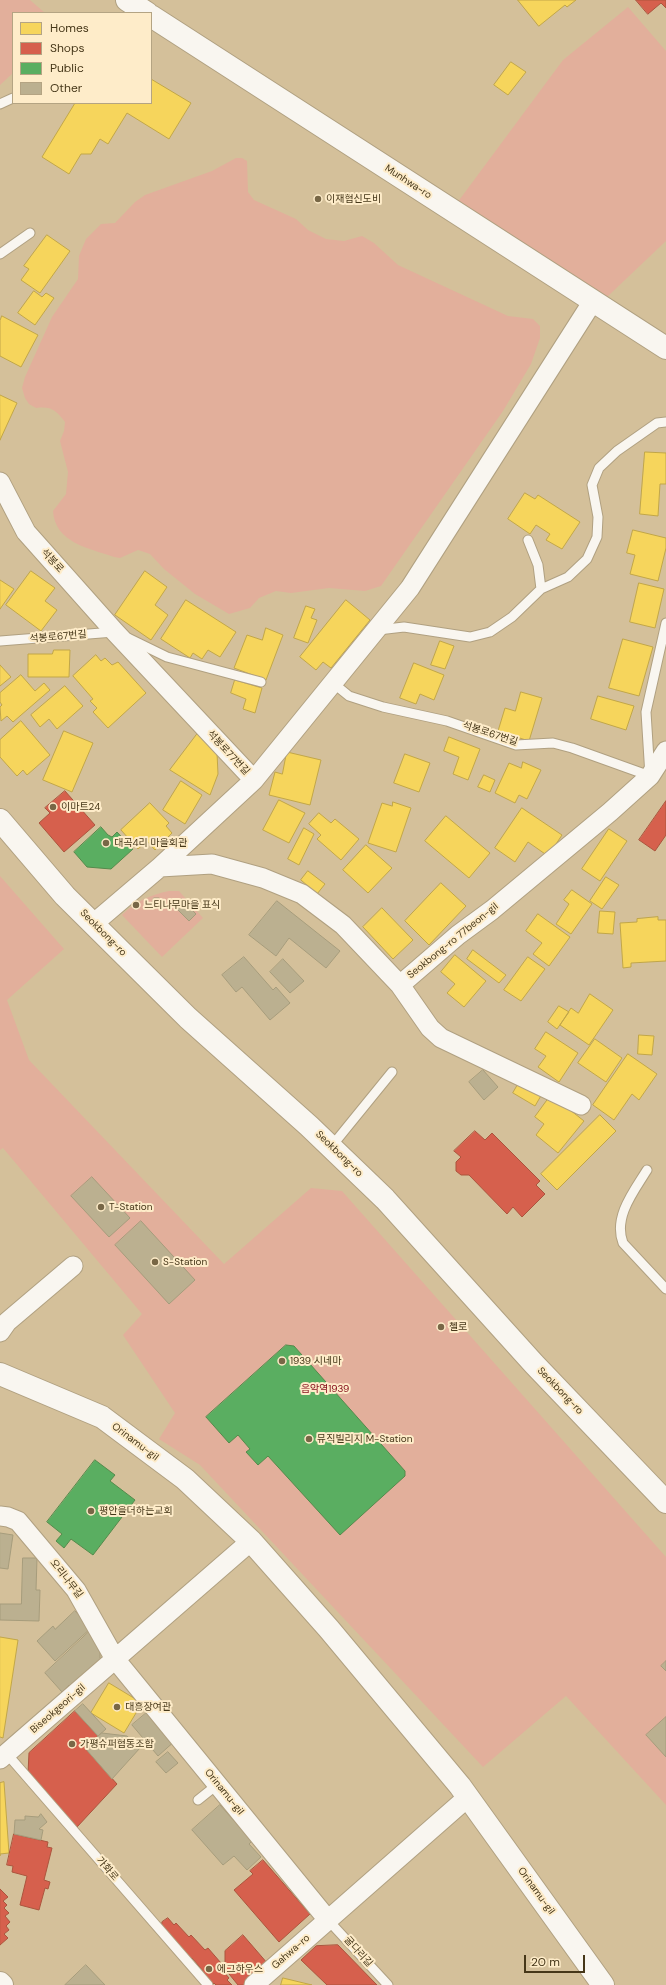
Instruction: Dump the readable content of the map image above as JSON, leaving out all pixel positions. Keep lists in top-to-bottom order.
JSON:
{
  "streets": {
    "main road": ["Munhwa-ro", "Seokbong-ro", "Orinamu-gil"],
    "street": [
      "석봉로",
      "석봉로77번길",
      "Seokbong-ro 77beon-gil",
      "오리나무길",
      "Biseokgeori-gil",
      "Gahwa-ro"
    ],
    "lane": ["석봉로67번길", "가화로", "굴다리길"]
  },
  "crossings": [
    ["석봉로", "석봉로67번길"],
    ["석봉로", "석봉로77번길"],
    ["석봉로67번길", "석봉로77번길"],
    ["석봉로67번길", "Seokbong-ro 77beon-gil"],
    ["석봉로77번길", "Seokbong-ro 77beon-gil"],
    ["Orinamu-gil", "오리나무길"],
    ["Orinamu-gil", "Biseokgeori-gil"],
    ["Orinamu-gil", "Gahwa-ro"],
    ["Orinamu-gil", "굴다리길"],
    ["오리나무길", "Biseokgeori-gil"],
    ["Biseokgeori-gil", "가화로"],
    ["Gahwa-ro", "굴다리길"]
  ],
  "parks": ["음악역1939"],
  "places": [
    "이재협신도비",
    "이마트24",
    "대곡4리 마을회관",
    "느티나무마을 표식",
    "T-Station",
    "S-Station",
    "첼로",
    "1939 시네마",
    "뮤직빌리지 M-Station",
    "평안을더하는교회",
    "대흥장여관",
    "가평슈퍼협동조합",
    "에그하우스"
  ],
  "legend": [
    "Homes",
    "Shops",
    "Public",
    "Other"
  ],
  "scale_bar": "20 m"
}
